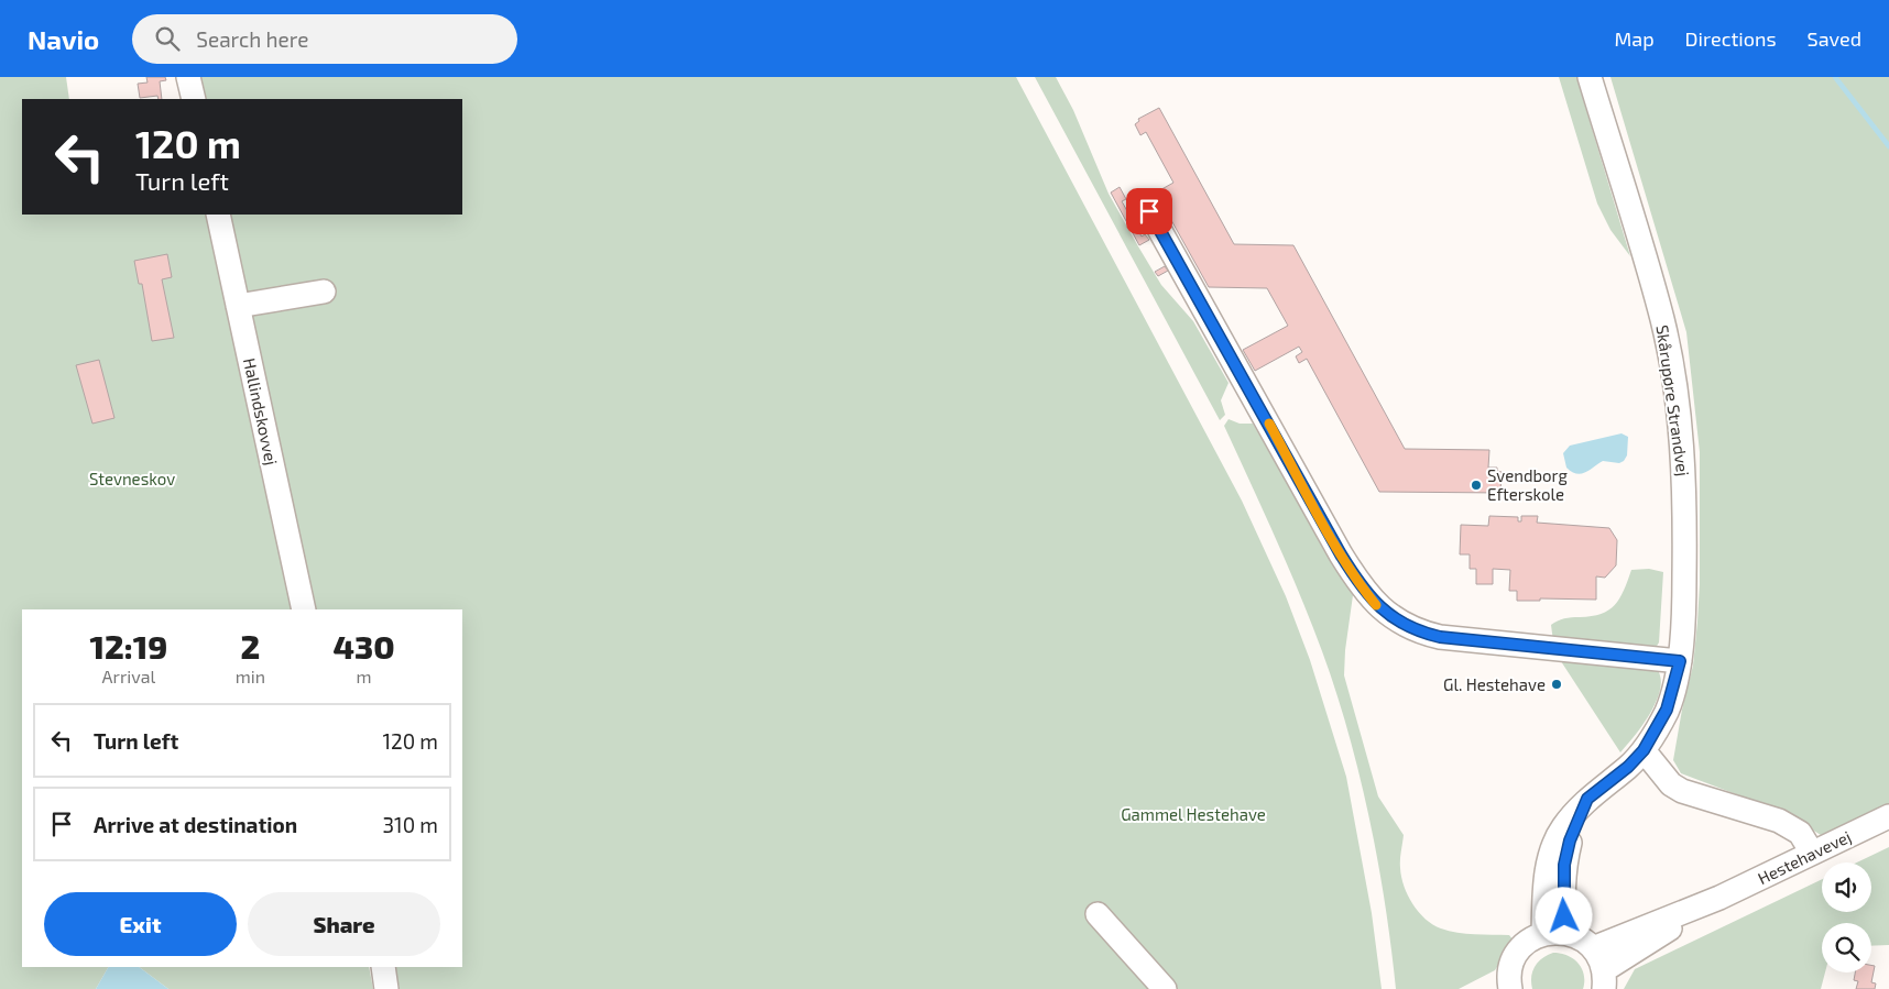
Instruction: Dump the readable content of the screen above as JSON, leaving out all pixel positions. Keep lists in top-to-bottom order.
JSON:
{
  "streets": {
    "street": ["Skårupøre Strandvej", "Hallindskovvej", "Hestehavevej"]
  },
  "parks": ["Stevneskov", "Gammel Hestehave"],
  "places": ["Svendborg Efterskole", "Gl. Hestehave"],
  "page": {
    "header": "Navio",
    "search": "Search here",
    "nav": ["Map", "Directions", "Saved"],
    "turn": ["120 m", "Turn left"],
    "eta": [
      "12:19",
      "Arrival",
      "2",
      "min",
      "430",
      "m"
    ],
    "list": [
      {
        "name": "Turn left",
        "value": "120 m"
      },
      {
        "name": "Arrive at destination",
        "value": "310 m"
      }
    ],
    "buttons": ["Exit", "Share"]
  }
}
